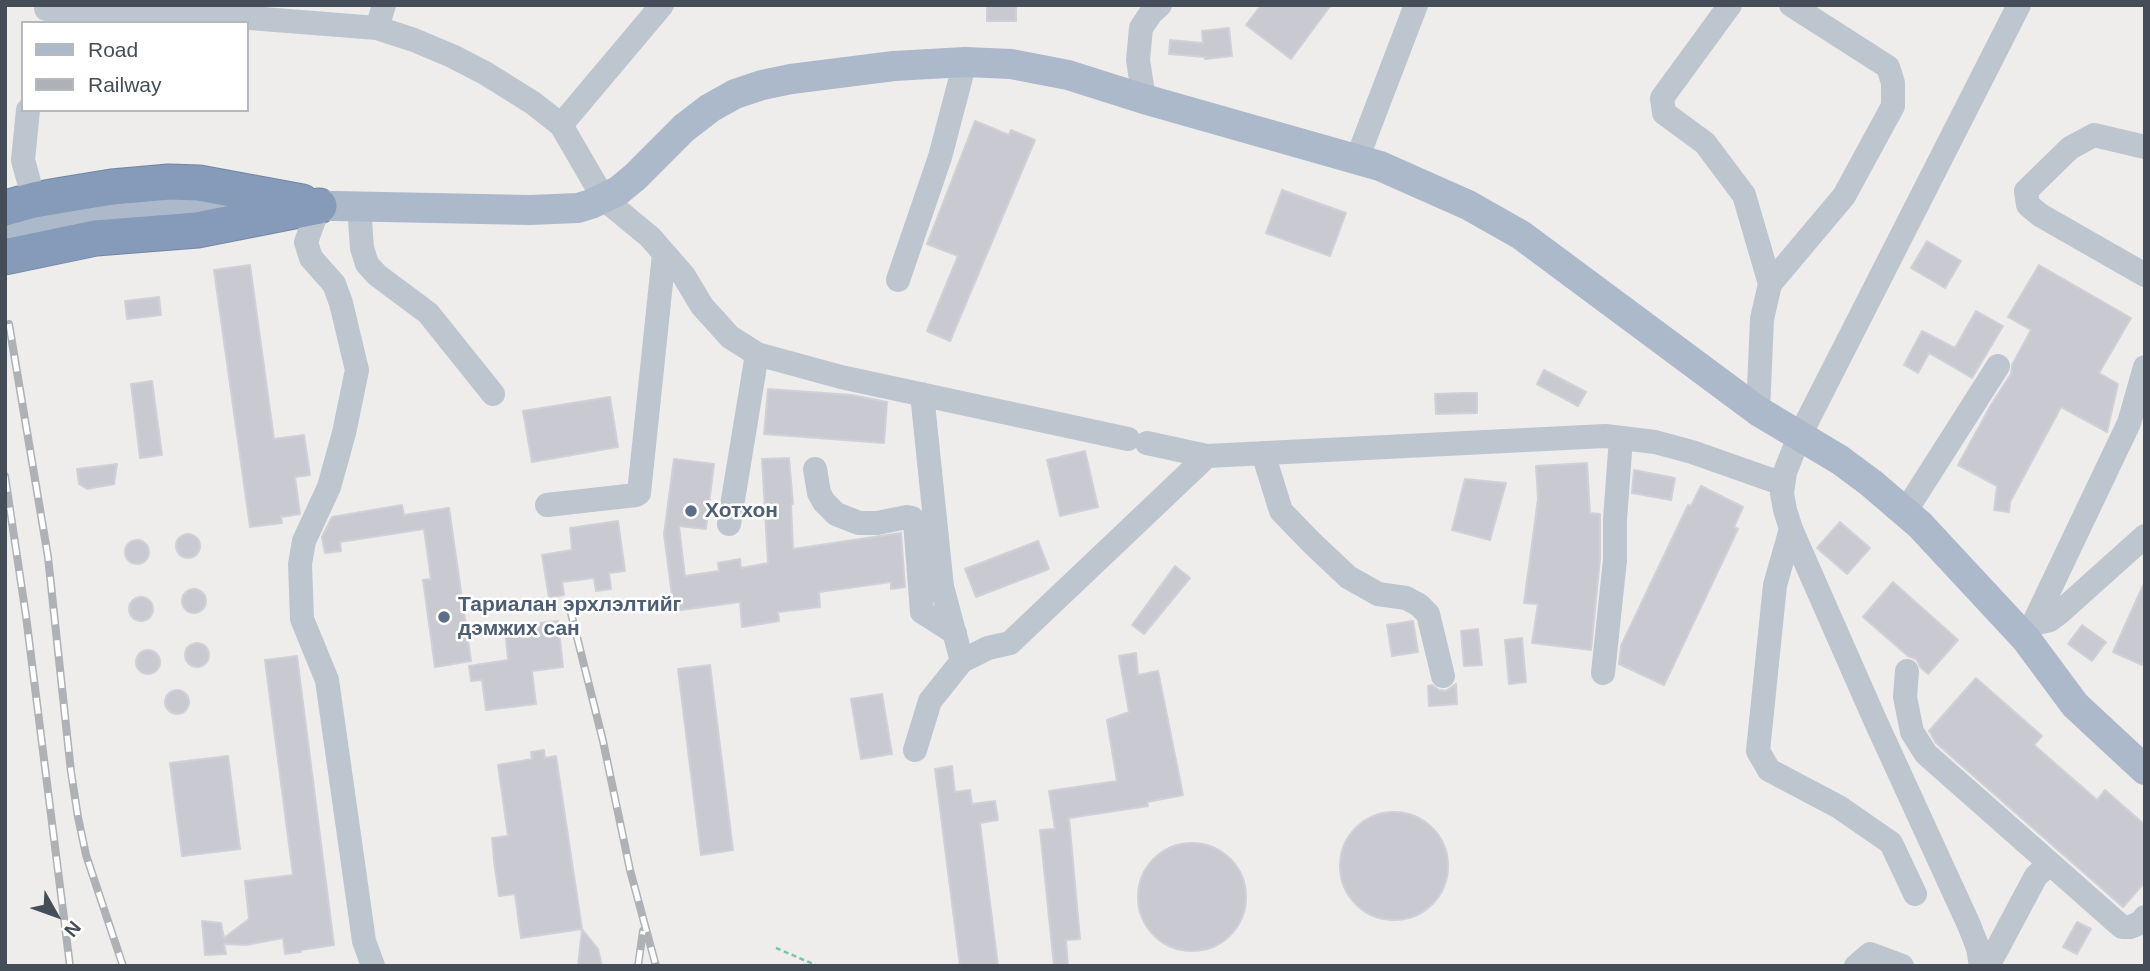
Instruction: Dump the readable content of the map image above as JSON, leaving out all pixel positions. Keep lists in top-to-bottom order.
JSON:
{
  "places": ["Хотхон", "Тариалан эрхлэлтийг дэмжих сан"],
  "legend": ["Road", "Railway"],
  "north": "bottom right"
}
